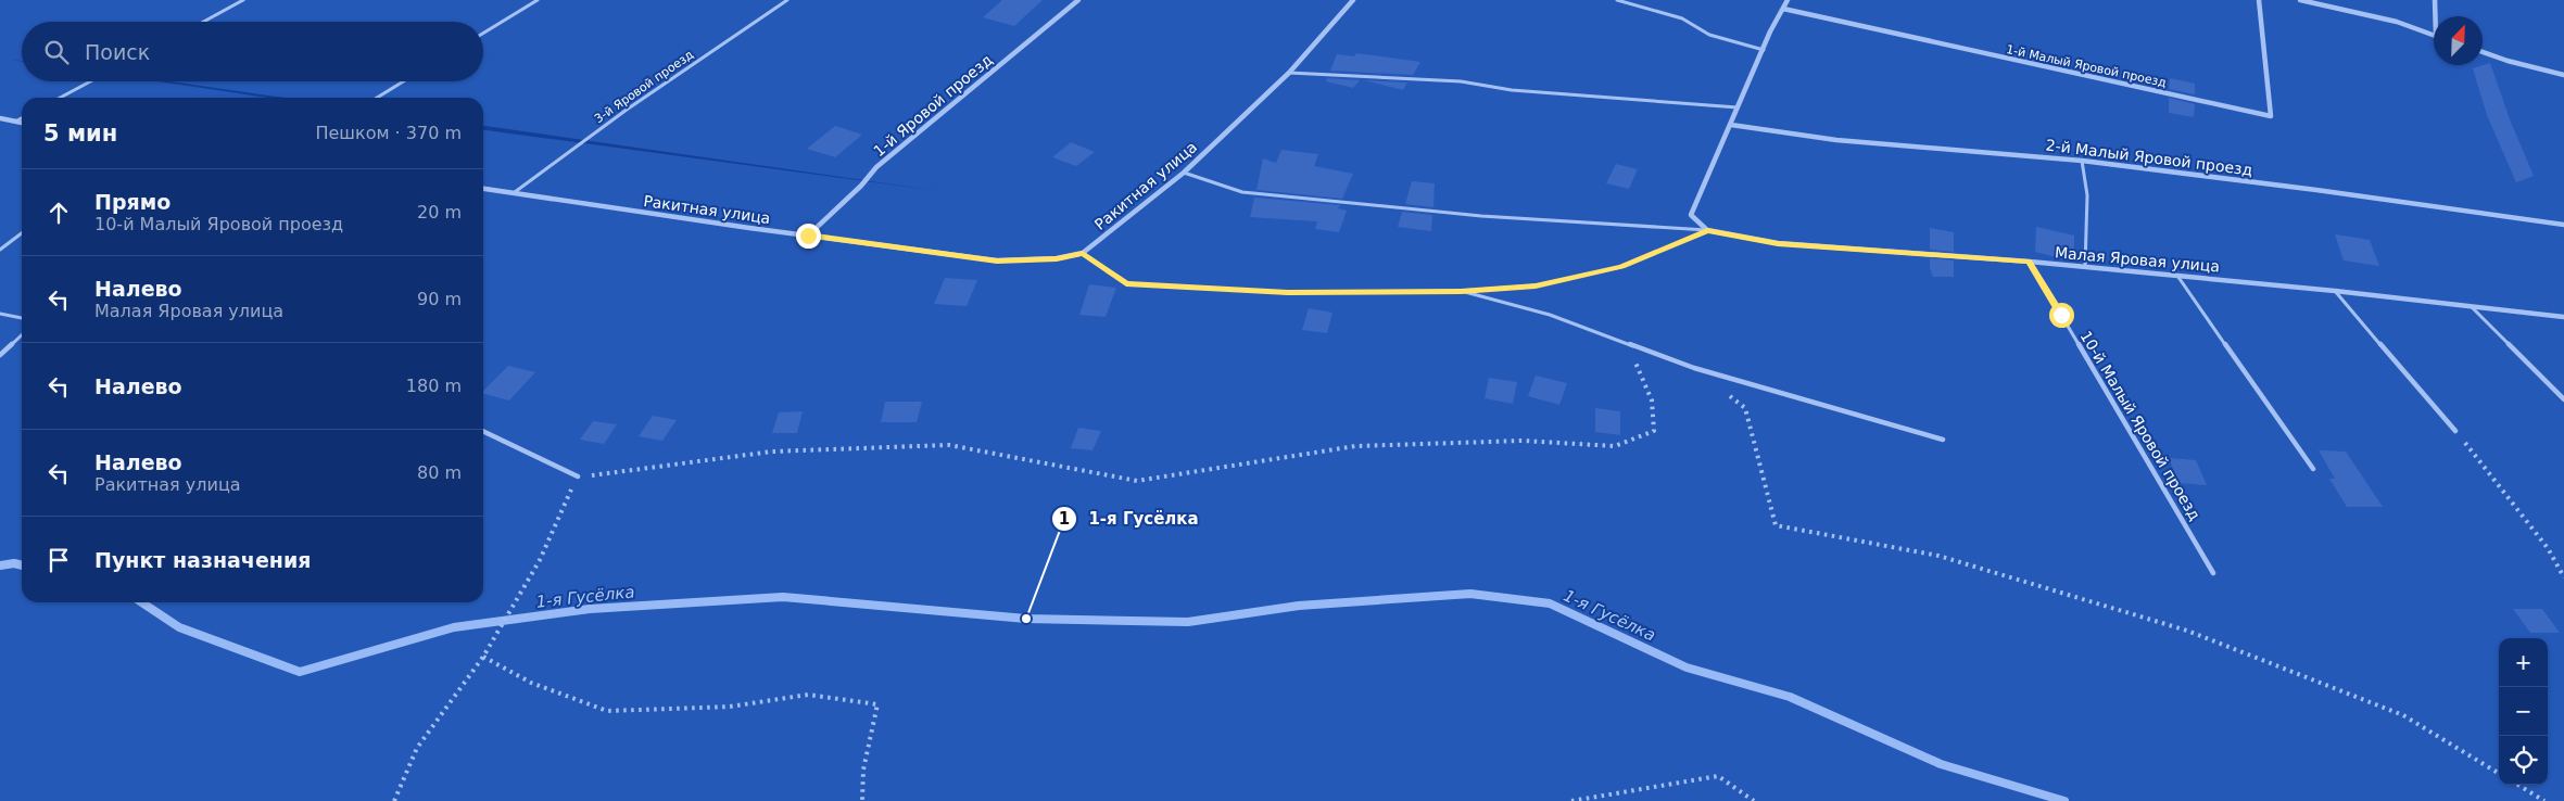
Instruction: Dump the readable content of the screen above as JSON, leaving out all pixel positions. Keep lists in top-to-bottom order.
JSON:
{
  "streets": {
    "street": [
      "1-й Малый Яровой проезд",
      "1-й Яровой проезд",
      "2-й Малый Яровой проезд",
      "Ракитная улица",
      "Малая Яровая улица"
    ],
    "lane": ["3-й Яровой проезд", "10-й Малый Яровой проезд"]
  },
  "crossings": [
    ["3-й Яровой проезд", "Ракитная улица"],
    ["1-й Яровой проезд", "Ракитная улица"],
    ["Малая Яровая улица", "10-й Малый Яровой проезд"]
  ],
  "water": ["1-я Гусёлка"],
  "places": ["1-я Гусёлка"],
  "north": "top right",
  "page": {
    "search": "Поиск",
    "heading": ["5 мин", "Пешком · 370 m"],
    "list": [
      ["Прямо", "10-й Малый Яровой проезд", "20 m"],
      ["Налево", "Малая Яровая улица", "90 m"],
      ["Налево", "180 m"],
      ["Налево", "Ракитная улица", "80 m"],
      "Пункт назначения"
    ],
    "map_buttons": ["+", "−"]
  }
}
